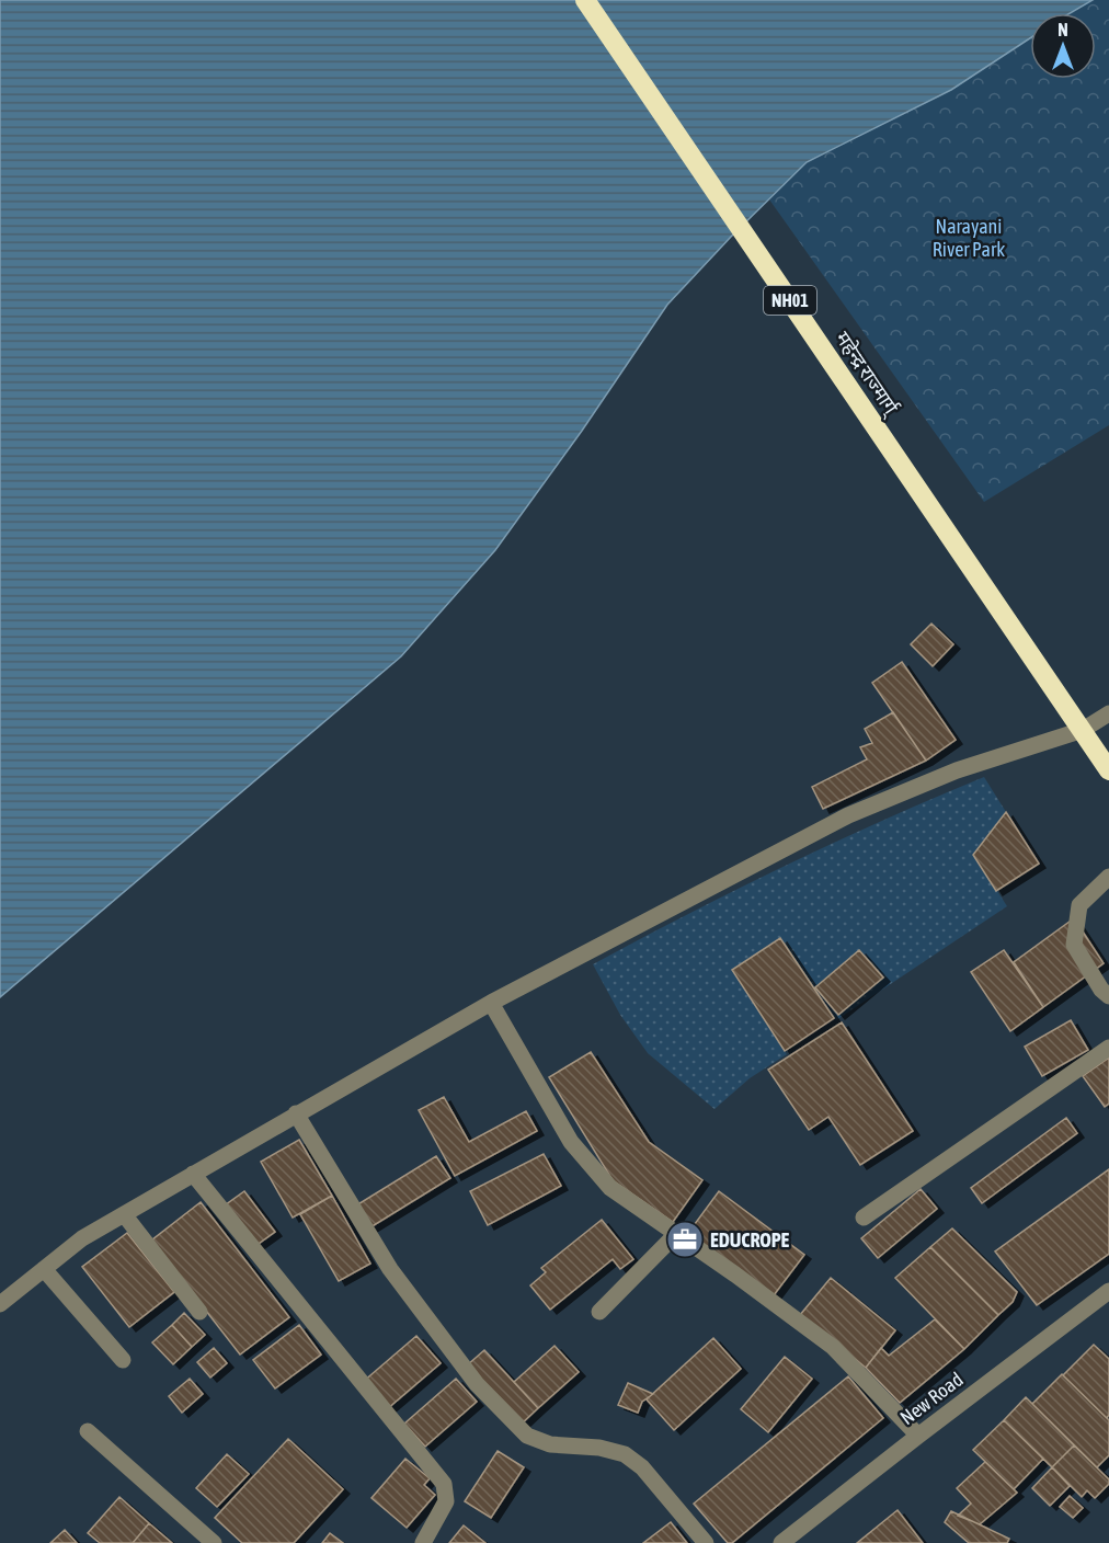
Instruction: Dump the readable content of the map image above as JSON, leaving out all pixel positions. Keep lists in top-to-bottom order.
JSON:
{
  "streets": {
    "highway": ["NH01", "महेन्द्र राज्मार्ग्"],
    "street": ["New Road"]
  },
  "parks": ["Narayani River Park"],
  "places": {
    "office": ["EDUCROPE"]
  },
  "north": "top"
}
